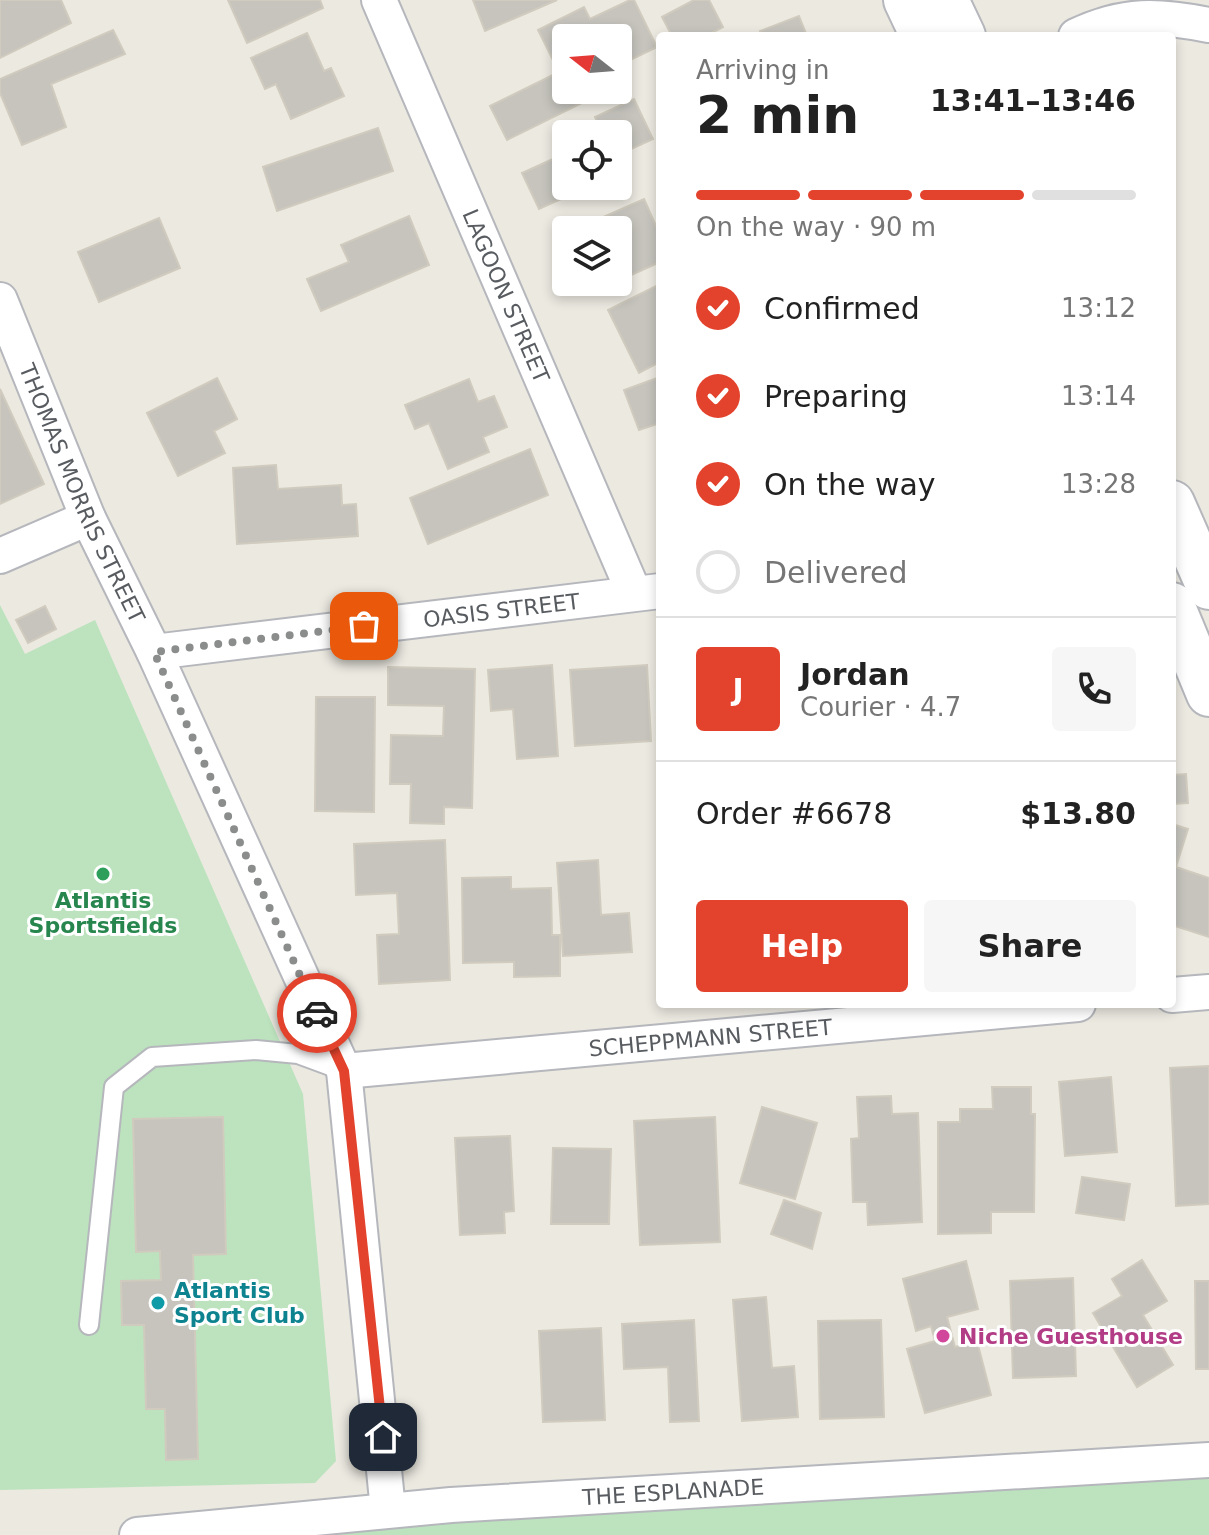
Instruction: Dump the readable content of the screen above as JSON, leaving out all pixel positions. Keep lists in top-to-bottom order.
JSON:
{
  "streets": {
    "street": [
      "LAGOON STREET",
      "THOMAS MORRIS STREET",
      "OASIS STREET",
      "SCHEPPMANN STREET",
      "THE ESPLANADE"
    ]
  },
  "crossings": [
    ["LAGOON STREET", "OASIS STREET"],
    ["THOMAS MORRIS STREET", "OASIS STREET"],
    ["THOMAS MORRIS STREET", "SCHEPPMANN STREET"],
    ["THOMAS MORRIS STREET", "THE ESPLANADE"]
  ],
  "places": ["Atlantis Sportsfields", "Atlantis Sport Club", "Niche Guesthouse"],
  "north": "left",
  "page": {
    "heading": ["2 min", "Arriving in", "13:41–13:46"],
    "panel": [
      "Jordan",
      "Courier · 4.7",
      "Order #6678",
      "$13.80"
    ],
    "bar": "On the way · 90 m",
    "list": [
      ["Confirmed", "13:12"],
      ["Preparing", "13:14"],
      ["On the way", "13:28"],
      "Delivered"
    ],
    "round": "J",
    "buttons": ["Help", "Share"]
  }
}
